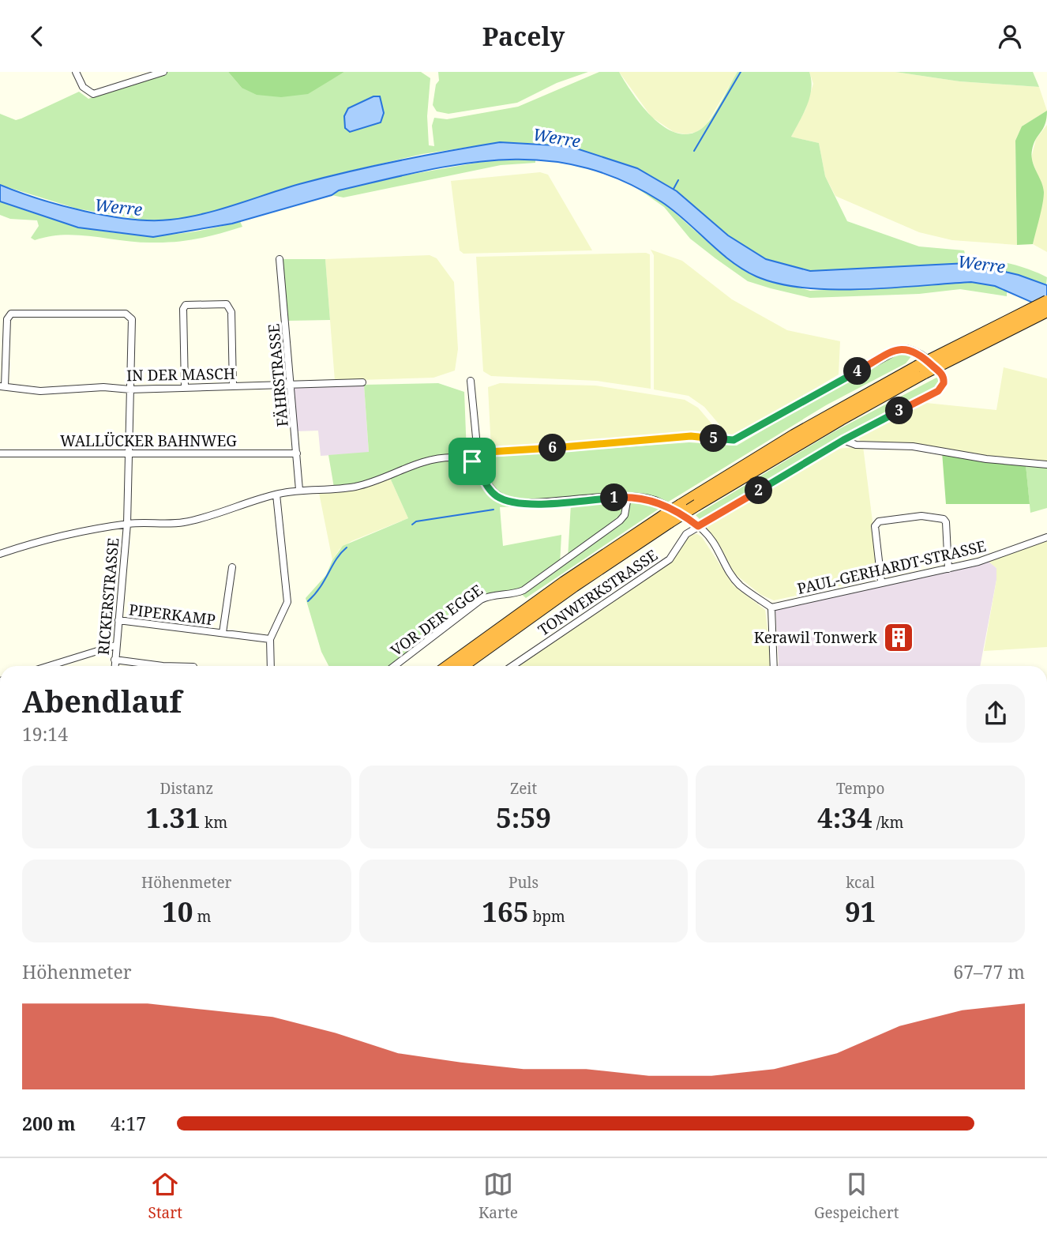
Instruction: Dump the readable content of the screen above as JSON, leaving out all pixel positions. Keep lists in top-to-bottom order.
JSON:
{
  "streets": {
    "street": [
      "IN DER MASCH",
      "FÄHRSTRASSE",
      "WALLÜCKER BAHNWEG",
      "PAUL-GERHARDT-STRASSE",
      "TONWERKSTRASSE",
      "RICKERSTRASSE",
      "PIPERKAMP",
      "VOR DER EGGE"
    ]
  },
  "crossings": [
    ["IN DER MASCH", "FÄHRSTRASSE"],
    ["IN DER MASCH", "RICKERSTRASSE"],
    ["FÄHRSTRASSE", "WALLÜCKER BAHNWEG"],
    ["WALLÜCKER BAHNWEG", "RICKERSTRASSE"],
    ["RICKERSTRASSE", "PIPERKAMP"]
  ],
  "water": ["Werre"],
  "places": {
    "building": ["Kerawil Tonwerk"]
  },
  "page": {
    "header": "Pacely",
    "pins": [
      "4",
      "3",
      "5",
      "6",
      "2",
      "1"
    ],
    "heading": ["Abendlauf", "19:14"],
    "stats": [
      ["Distanz", "1.31 km"],
      ["Zeit", "5:59"],
      ["Tempo", "4:34 /km"],
      ["Höhenmeter", "10 m"],
      ["Puls", "165 bpm"],
      ["kcal", "91"]
    ],
    "chart": ["Höhenmeter", "67–77 m"],
    "list": [
      {
        "name": "200 m",
        "note": "4:17"
      }
    ],
    "tabs": ["Start", "Karte", "Gespeichert"]
  }
}
